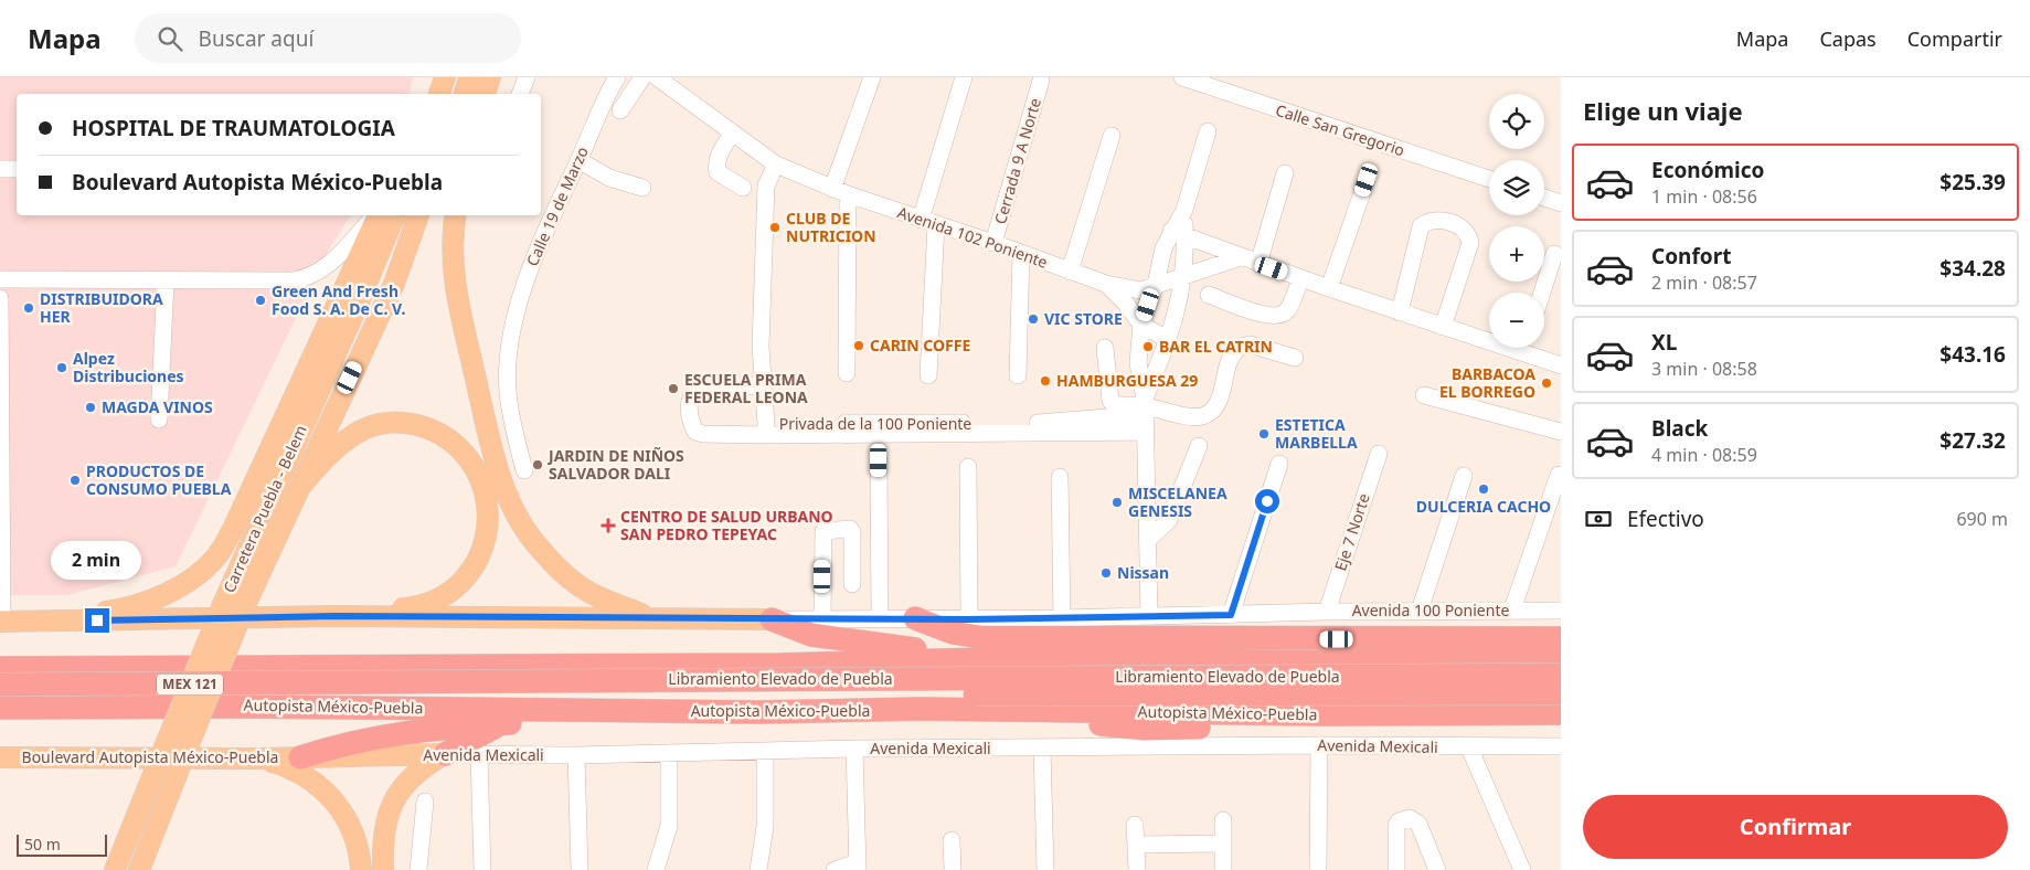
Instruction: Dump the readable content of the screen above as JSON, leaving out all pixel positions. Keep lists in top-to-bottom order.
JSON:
{
  "streets": {
    "highway": ["Libramiento Elevado de Puebla", "Autopista México-Puebla"],
    "main road": [
      "Carretera Puebla - Belem",
      "MEX 121",
      "Avenida Mexicali",
      "Boulevard Autopista México-Puebla"
    ],
    "street": [
      "Calle San Gregorio",
      "Cerrada 9 A Norte",
      "Calle 19 de Marzo",
      "Avenida 102 Poniente",
      "Privada de la 100 Poniente",
      "Eje 7 Norte",
      "Avenida 100 Poniente"
    ]
  },
  "crossings": [
    ["Cerrada 9 A Norte", "Avenida 102 Poniente"],
    ["Eje 7 Norte", "Avenida 100 Poniente"],
    ["Avenida Mexicali", "Boulevard Autopista México-Puebla"]
  ],
  "places": {
    "other": [
      "CLUB DE NUTRICION",
      "Green And Fresh Food S. A. De C. V.",
      "DISTRIBUIDORA HER",
      "VIC STORE",
      "CARIN COFFE",
      "BAR EL CATRIN",
      "Alpez Distribuciones",
      "HAMBURGUESA 29",
      "BARBACOA EL BORREGO",
      "ESCUELA PRIMA FEDERAL LEONA",
      "MAGDA VINOS",
      "ESTETICA MARBELLA",
      "JARDIN DE NIÑOS SALVADOR DALI",
      "PRODUCTOS DE CONSUMO PUEBLA",
      "DULCERIA CACHO",
      "MISCELANEA GENESIS",
      "Nissan"
    ],
    "health": ["CENTRO DE SALUD URBANO SAN PEDRO TEPEYAC"]
  },
  "scale_bar": "50 m",
  "page": {
    "header": "Mapa",
    "search": "Buscar aquí",
    "nav": ["Mapa", "Capas", "Compartir"],
    "heading": "Elige un viaje",
    "map_buttons": ["+", "−"],
    "banner": ["HOSPITAL DE TRAUMATOLOGIA", "Boulevard Autopista México-Puebla"],
    "list": [
      {
        "name": "Económico",
        "note": "1 min · 08:56",
        "value": "$25.39"
      },
      {
        "name": "Confort",
        "note": "2 min · 08:57",
        "value": "$34.28"
      },
      {
        "name": "XL",
        "note": "3 min · 08:58",
        "value": "$43.16"
      },
      {
        "name": "Black",
        "note": "4 min · 08:59",
        "value": "$27.32"
      }
    ],
    "pay": ["Efectivo", "690 m"],
    "bubble": "2 min",
    "buttons": "Confirmar",
    "scale": "50 m"
  }
}
